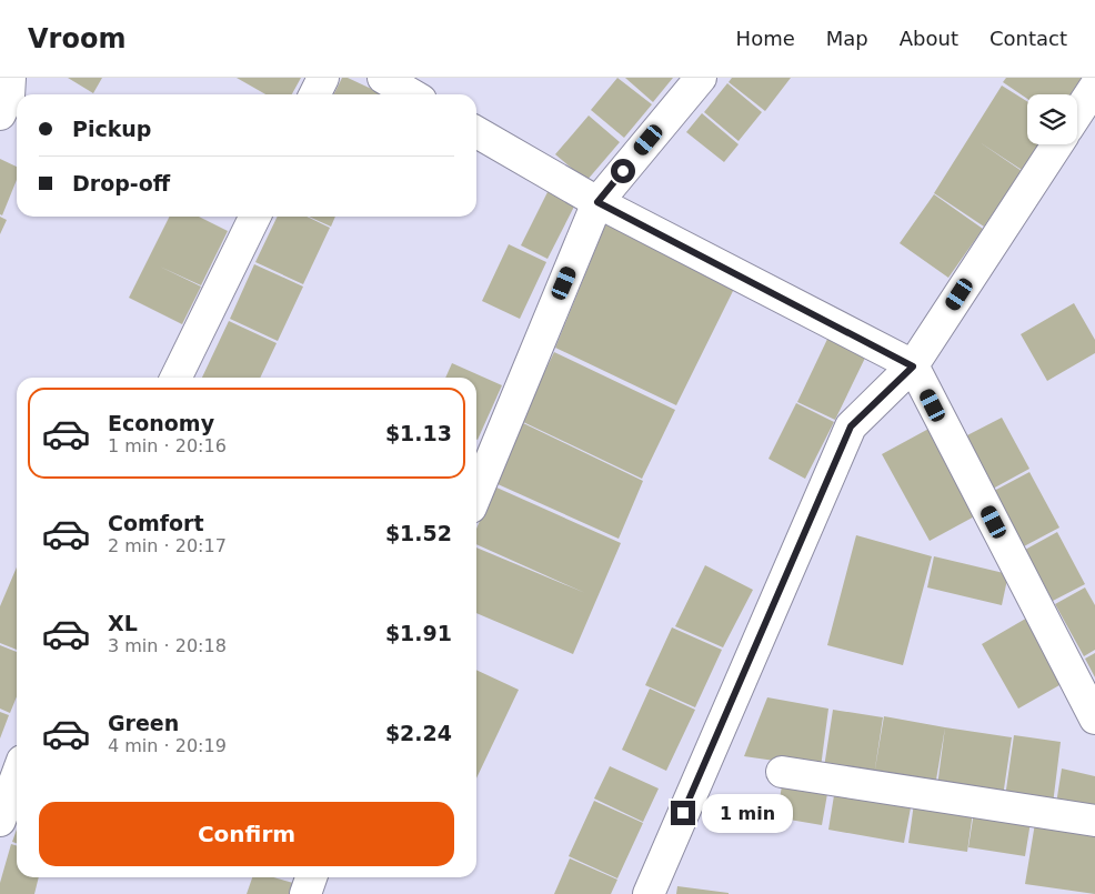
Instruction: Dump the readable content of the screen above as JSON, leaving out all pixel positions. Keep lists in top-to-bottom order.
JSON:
{
  "page": {
    "header": "Vroom",
    "nav": [
      "Home",
      "Map",
      "About",
      "Contact"
    ],
    "banner": ["Pickup", "Drop-off"],
    "list": [
      {
        "name": "Economy",
        "note": "1 min · 20:16",
        "value": "$1.13"
      },
      {
        "name": "Comfort",
        "note": "2 min · 20:17",
        "value": "$1.52"
      },
      {
        "name": "XL",
        "note": "3 min · 20:18",
        "value": "$1.91"
      },
      {
        "name": "Green",
        "note": "4 min · 20:19",
        "value": "$2.24"
      }
    ],
    "buttons": "Confirm",
    "bubble": "1 min"
  }
}
